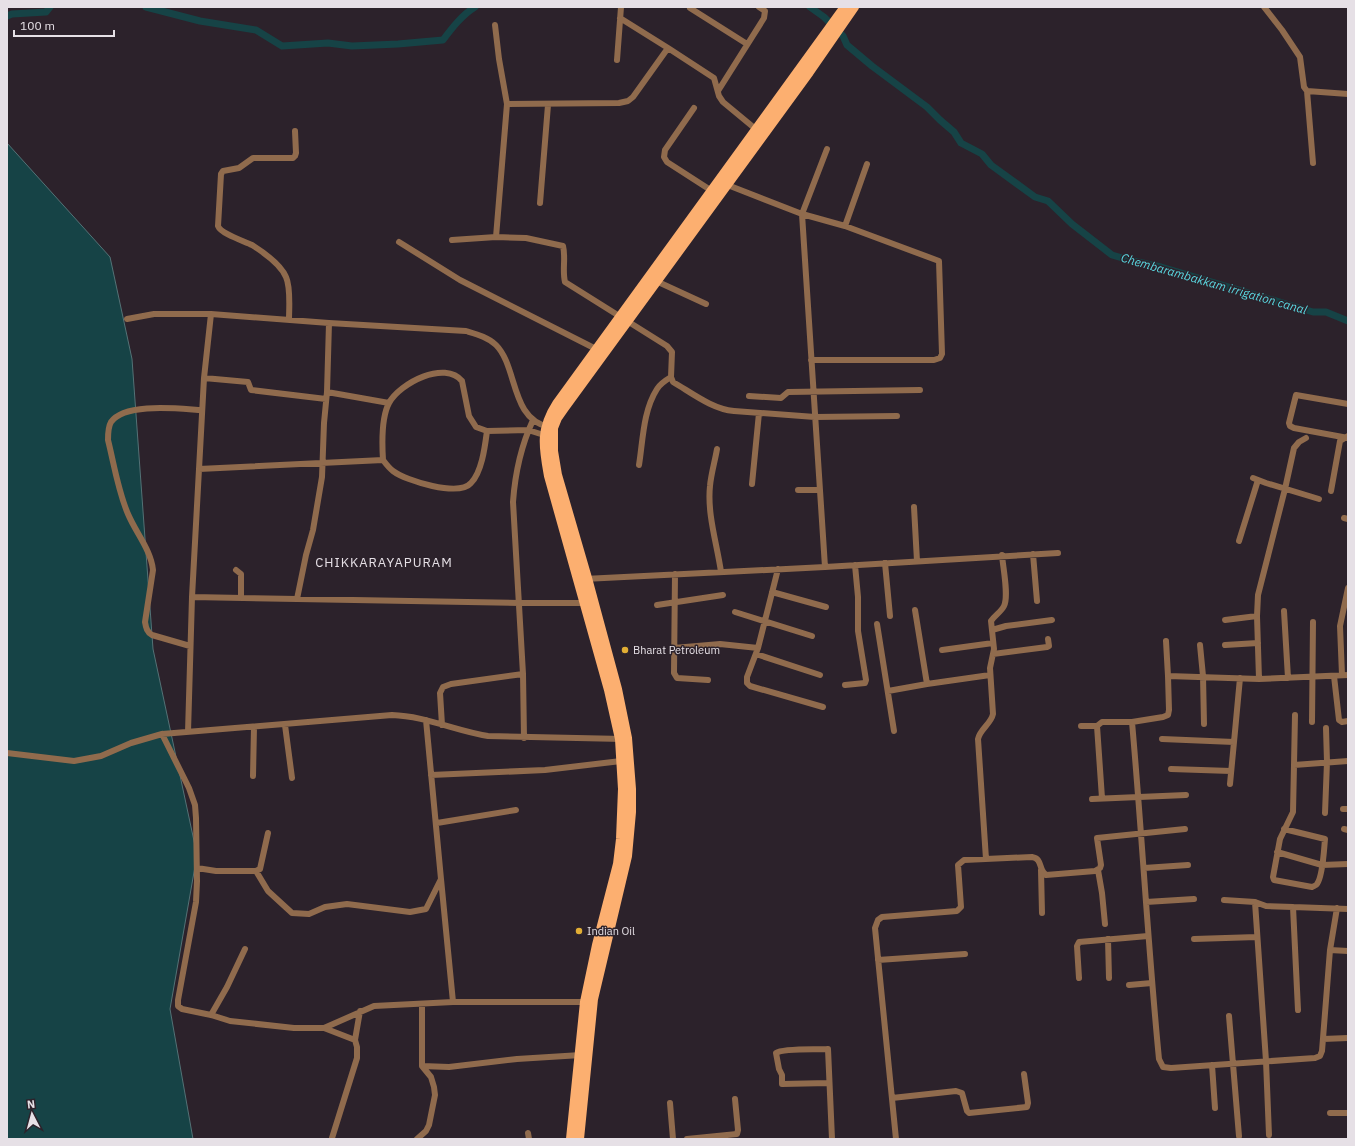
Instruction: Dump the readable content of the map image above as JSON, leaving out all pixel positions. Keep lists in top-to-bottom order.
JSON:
{
  "districts": ["CHIKKARAYAPURAM"],
  "water": ["Chembarambakkam irrigation canal"],
  "places": ["Bharat Petroleum", "Indian Oil"],
  "scale_bar": "100 m",
  "north": "top"
}
